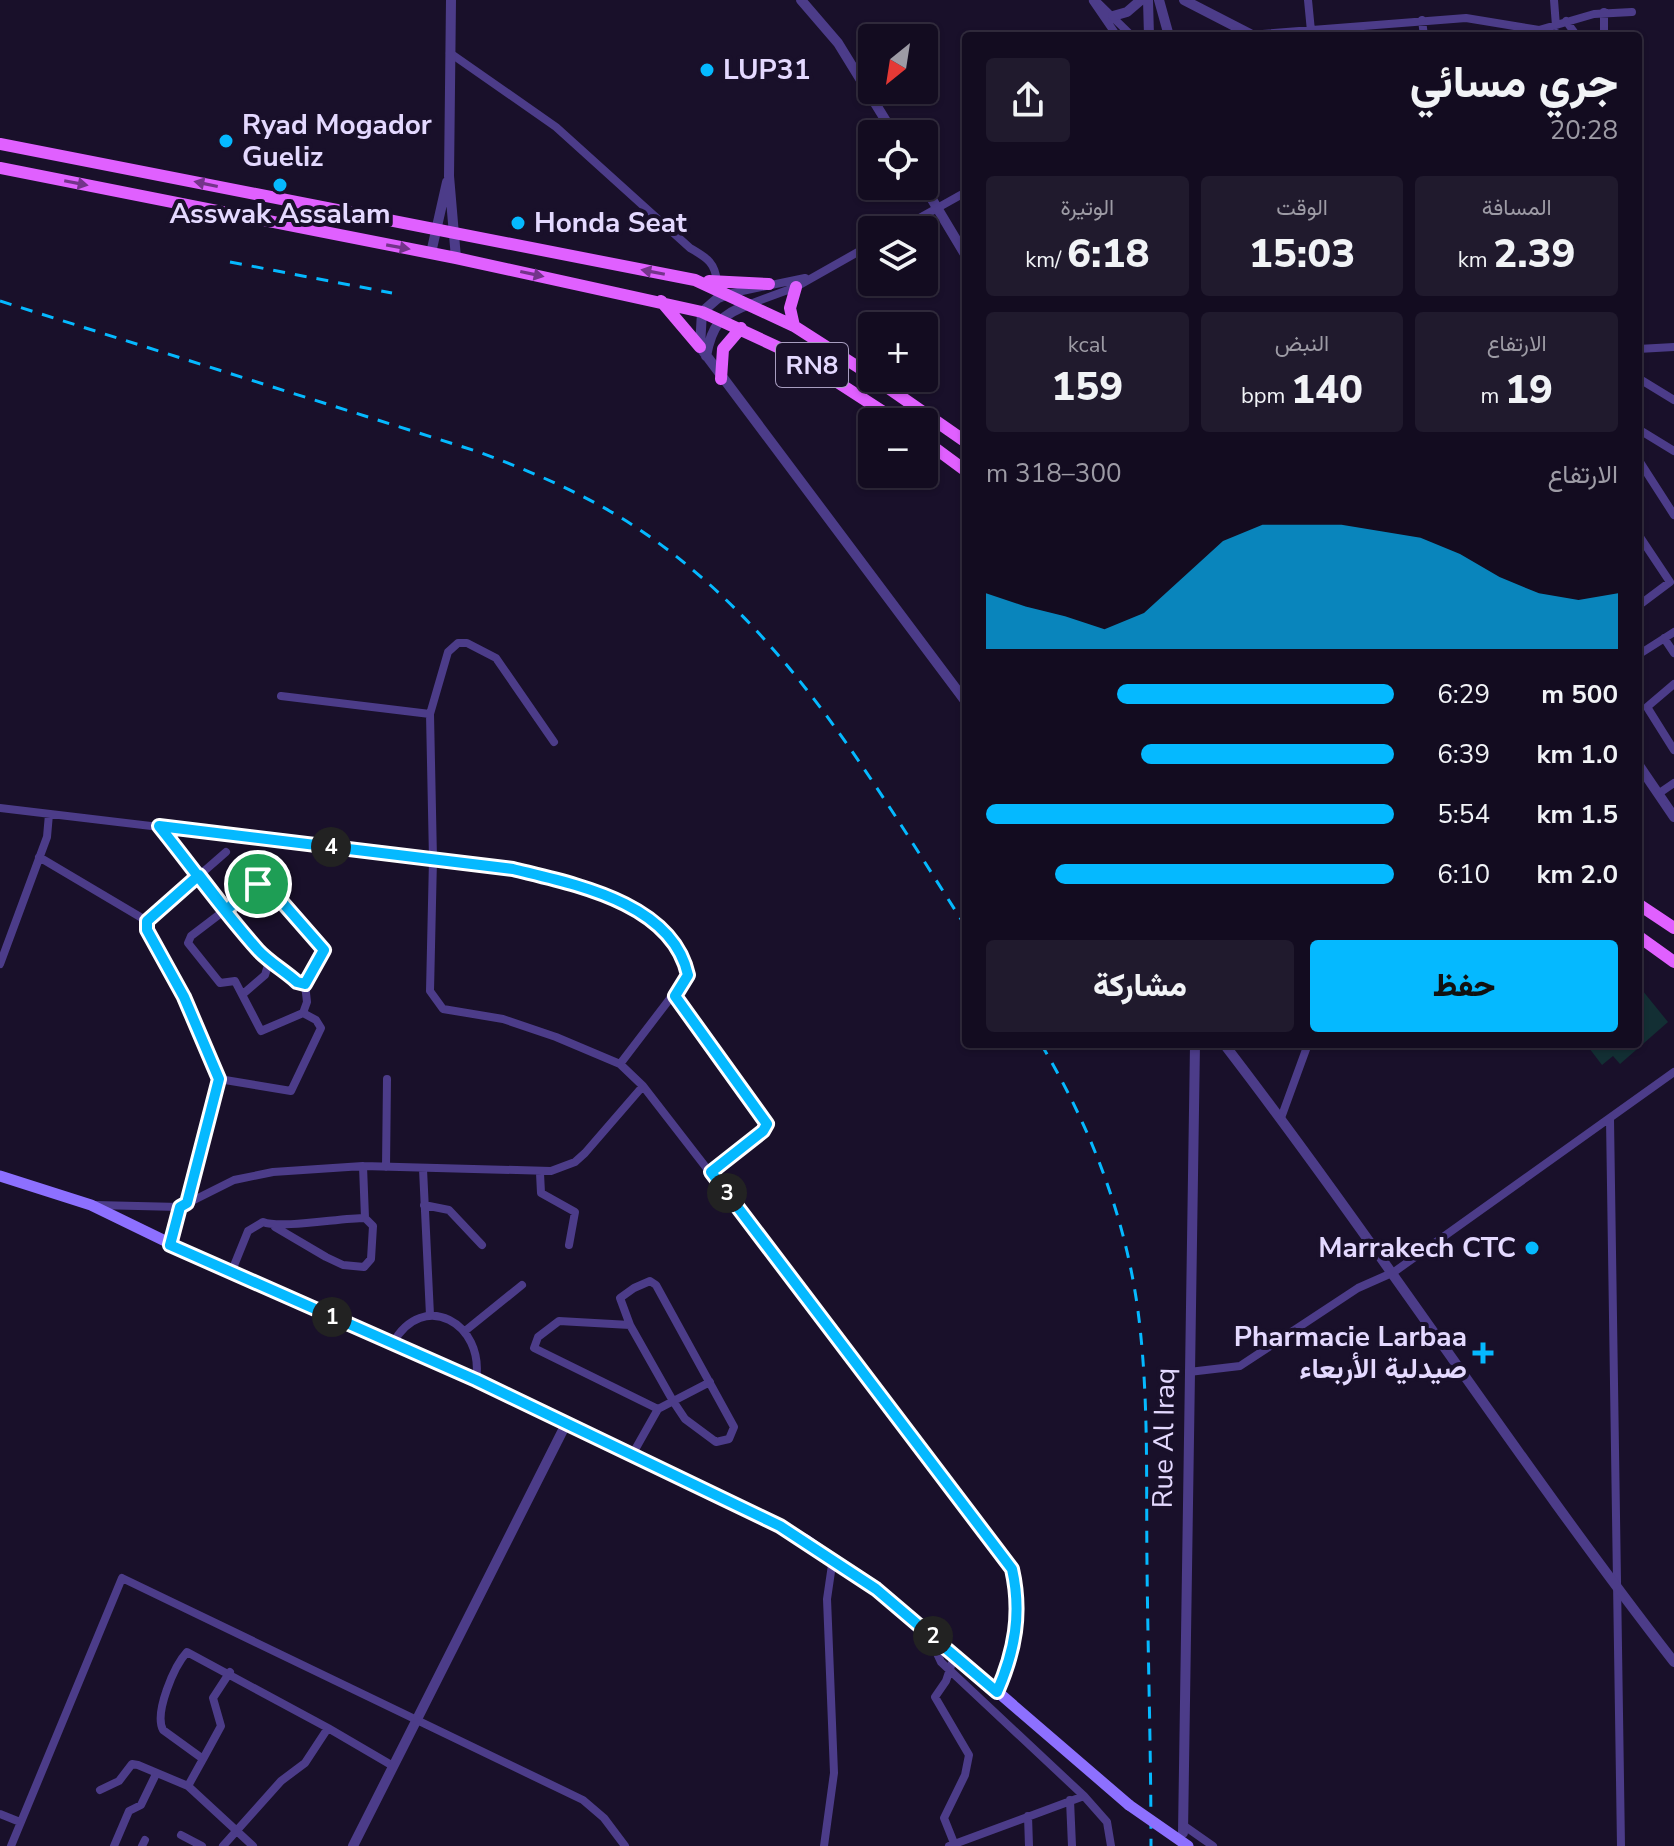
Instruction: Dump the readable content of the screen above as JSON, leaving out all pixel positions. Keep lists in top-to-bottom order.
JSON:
{
  "streets": {
    "main road": ["RN8"],
    "street": ["Rue Al Iraq"]
  },
  "places": {
    "other": [
      "LUP31",
      "Ryad Mogador Gueliz",
      "Asswak Assalam",
      "Honda Seat",
      "Marrakech CTC"
    ],
    "health": ["Pharmacie Larbaa صيدلية الأربعاء"]
  },
  "north": "bottom left",
  "page": {
    "map_buttons": ["+", "−"],
    "heading": ["جري مسائي", "20:28"],
    "stats": [
      ["المسافة", "2.39 km"],
      ["الوقت", "15:03"],
      ["الوتيرة", "6:18 /km"],
      ["الارتفاع", "19 m"],
      ["النبض", "140 bpm"],
      ["kcal", "159"]
    ],
    "chart": ["الارتفاع", "300–318 m"],
    "list": [
      {
        "name": "500 m",
        "note": "6:29"
      },
      {
        "name": "1.0 km",
        "note": "6:39"
      },
      {
        "name": "1.5 km",
        "note": "5:54"
      },
      {
        "name": "2.0 km",
        "note": "6:10"
      }
    ],
    "pins": [
      "4",
      "3",
      "1",
      "2"
    ],
    "buttons": ["حفظ", "مشاركة"]
  }
}
